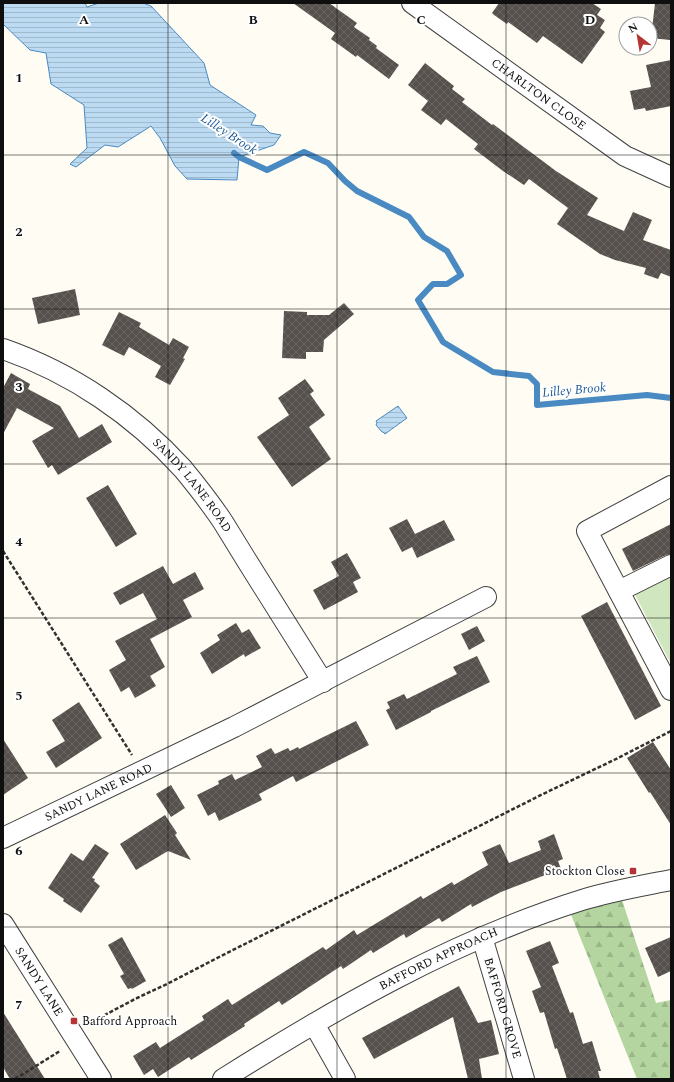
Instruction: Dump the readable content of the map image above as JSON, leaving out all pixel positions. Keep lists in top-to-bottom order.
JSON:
{
  "streets": {
    "street": [
      "CHARLTON CLOSE",
      "SANDY LANE ROAD",
      "BAFFORD APPROACH",
      "SANDY LANE",
      "BAFFORD GROVE"
    ]
  },
  "crossings": [
    ["BAFFORD APPROACH", "BAFFORD GROVE"]
  ],
  "water": ["Lilley Brook"],
  "places": {
    "transit": ["Stockton Close", "Bafford Approach"]
  },
  "north": "top left",
  "grid": {
    "columns": [
      "A",
      "B",
      "C",
      "D"
    ],
    "rows": [
      "1",
      "2",
      "3",
      "4",
      "5",
      "6",
      "7"
    ]
  }
}
